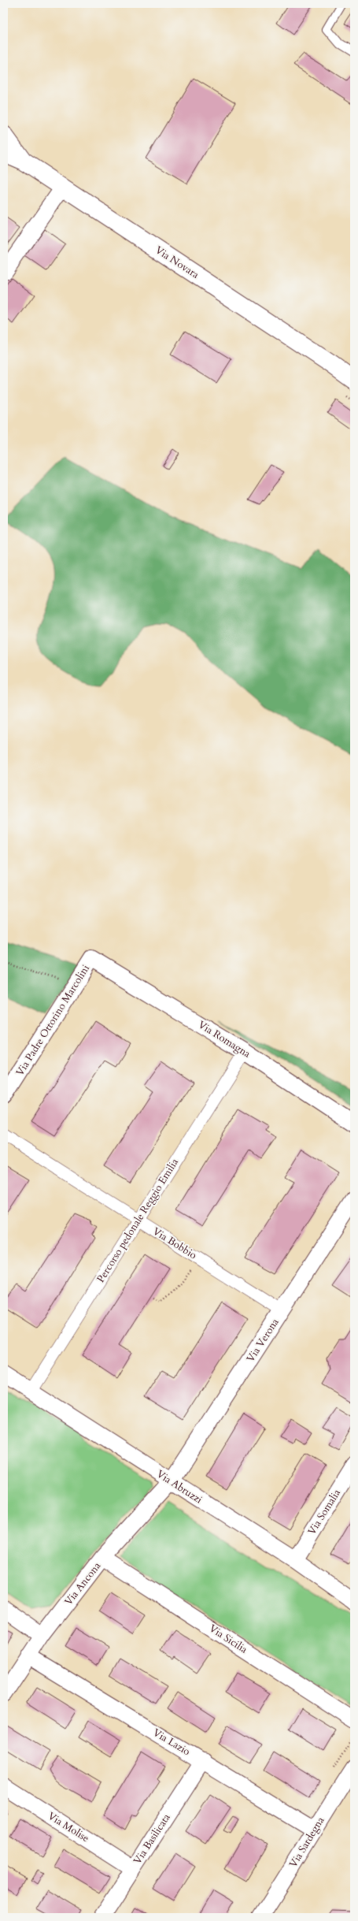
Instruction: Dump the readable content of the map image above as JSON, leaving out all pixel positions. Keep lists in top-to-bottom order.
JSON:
{
  "streets": {
    "street": [
      "Via Novara",
      "Via Padre Ottorino Marcolini",
      "Via Romagna",
      "Percorso pedonale Reggio Emilia",
      "Via Bobbio",
      "Via Verona",
      "Via Abruzzi",
      "Via Somalia",
      "Via Ancona",
      "Via Sicilia",
      "Via Lazio",
      "Via Molise",
      "Via Basilicata",
      "Via Sardegna"
    ]
  },
  "crossings": [
    ["Via Padre Ottorino Marcolini", "Via Romagna"],
    ["Via Romagna", "Percorso pedonale Reggio Emilia"],
    ["Percorso pedonale Reggio Emilia", "Via Bobbio"],
    ["Percorso pedonale Reggio Emilia", "Via Abruzzi"],
    ["Via Bobbio", "Via Verona"],
    ["Via Verona", "Via Abruzzi"],
    ["Via Verona", "Via Ancona"],
    ["Via Abruzzi", "Via Somalia"],
    ["Via Abruzzi", "Via Ancona"],
    ["Via Ancona", "Via Sicilia"],
    ["Via Ancona", "Via Lazio"],
    ["Via Lazio", "Via Basilicata"],
    ["Via Lazio", "Via Sardegna"],
    ["Via Molise", "Via Basilicata"]
  ]
}
